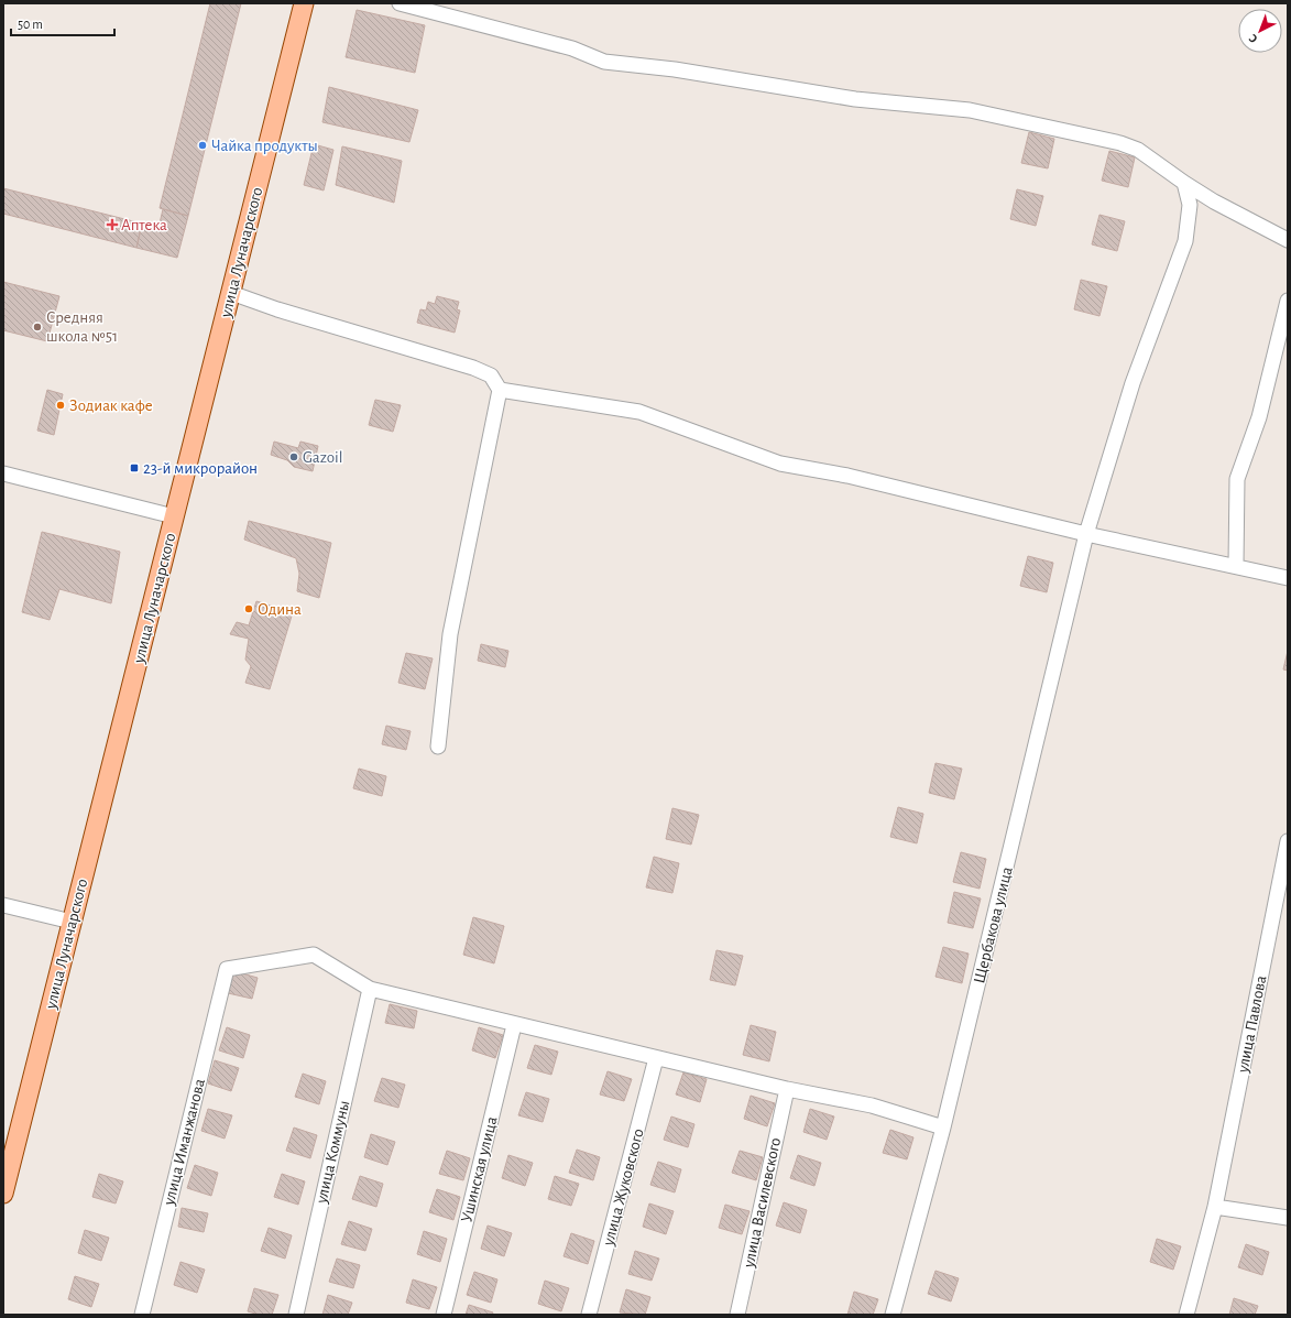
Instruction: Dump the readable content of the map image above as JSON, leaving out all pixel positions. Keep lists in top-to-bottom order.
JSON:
{
  "streets": {
    "main road": ["улица Луначарского"],
    "street": [
      "Щербакова улица",
      "улица Павлова",
      "улица Иманжанова",
      "улица Коммуны",
      "Ушинская улица",
      "улица Жуковского",
      "улица Василевского"
    ]
  },
  "crossings": [
    ["улица Иманжанова", "улица Коммуны"]
  ],
  "places": {
    "other": [
      "Чайка продукты",
      "Средняя школа №51",
      "Зодиак кафе",
      "Gazoil",
      "Одина"
    ],
    "health": ["Аптека"],
    "transit": ["23-й микрорайон"]
  },
  "scale_bar": "50 m",
  "north": "bottom left"
}
